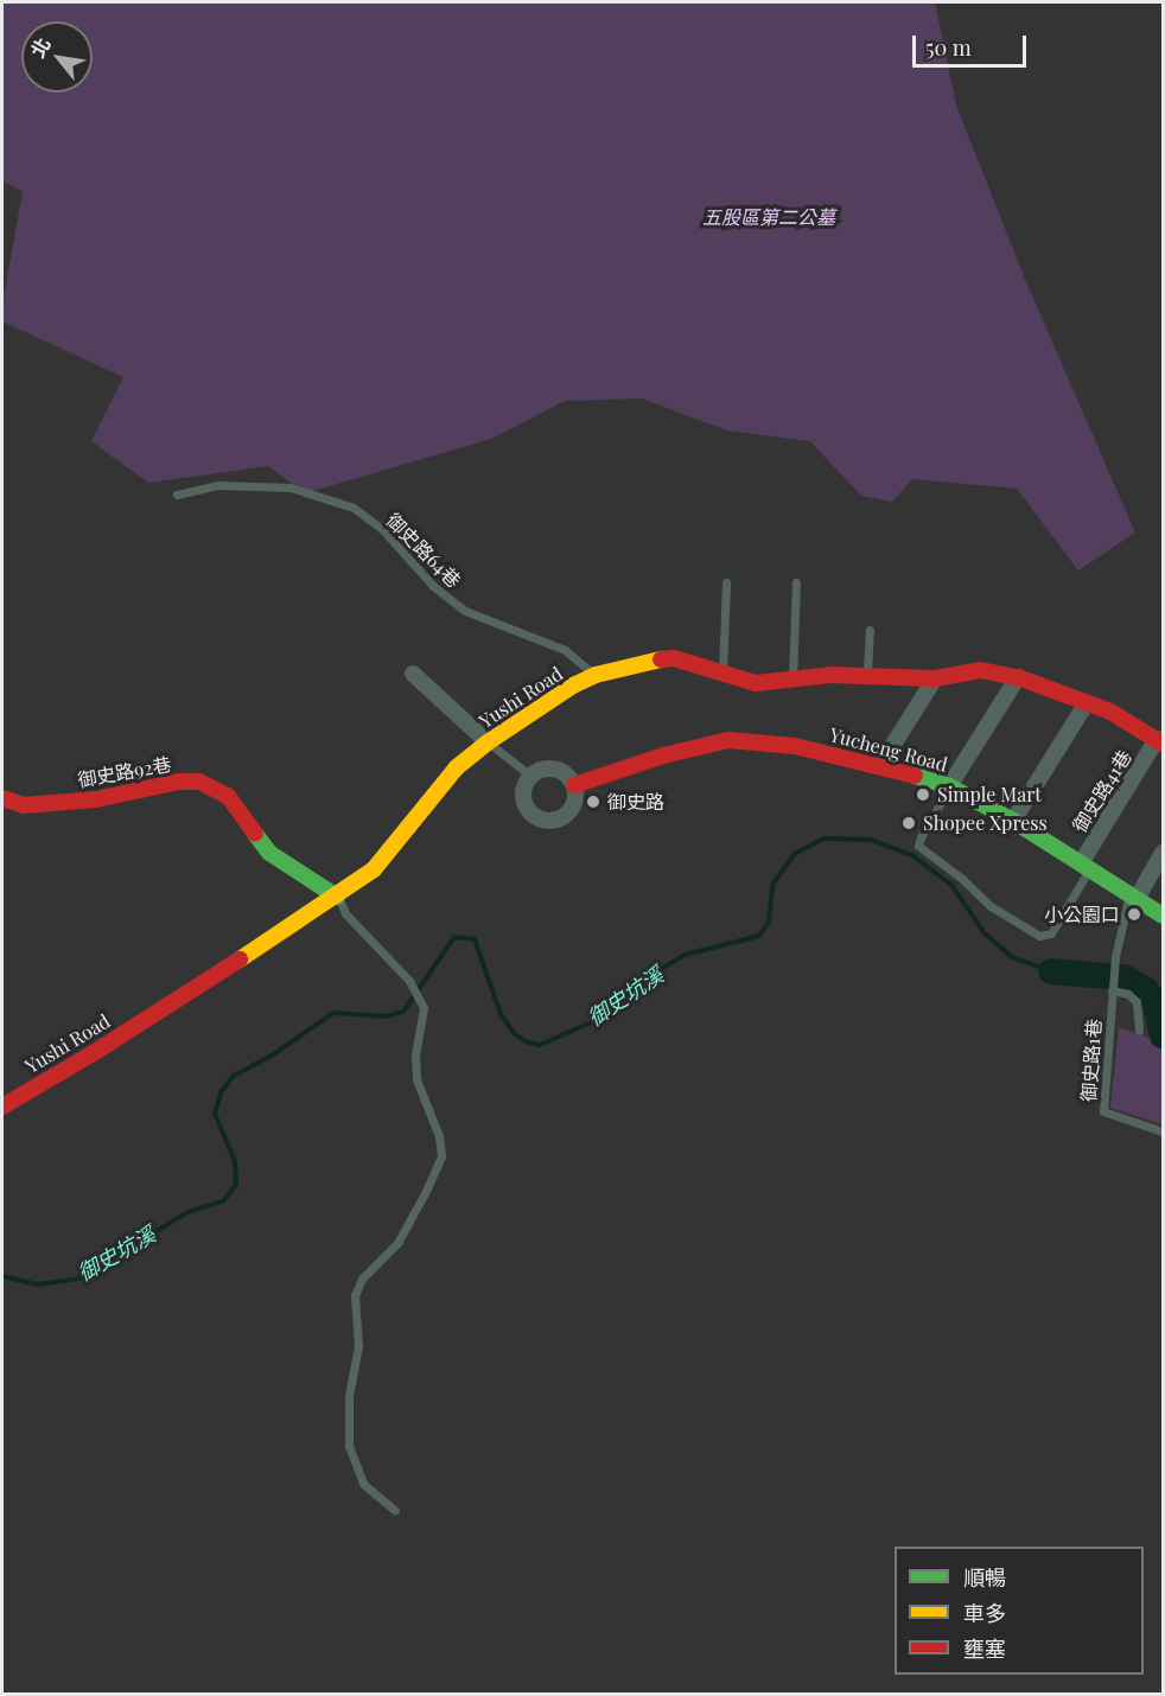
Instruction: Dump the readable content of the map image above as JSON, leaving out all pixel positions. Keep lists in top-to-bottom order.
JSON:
{
  "streets": {
    "street": [
      "Yushi Road",
      "Yucheng Road",
      "御史路92巷",
      "御史路41巷"
    ],
    "lane": ["御史路64巷", "御史路1巷"]
  },
  "crossings": [
    ["御史路64巷", "Yushi Road"],
    ["Yushi Road", "御史路92巷"],
    ["Yushi Road", "御史路41巷"],
    ["Yucheng Road", "御史路41巷"]
  ],
  "water": ["御史坑溪"],
  "parks": ["五股區第二公墓"],
  "places": [
    "Simple Mart",
    "御史路",
    "Shopee Xpress",
    "小公園口"
  ],
  "legend": ["順暢", "車多", "壅塞"],
  "scale_bar": "50 m",
  "north": "top left"
}
